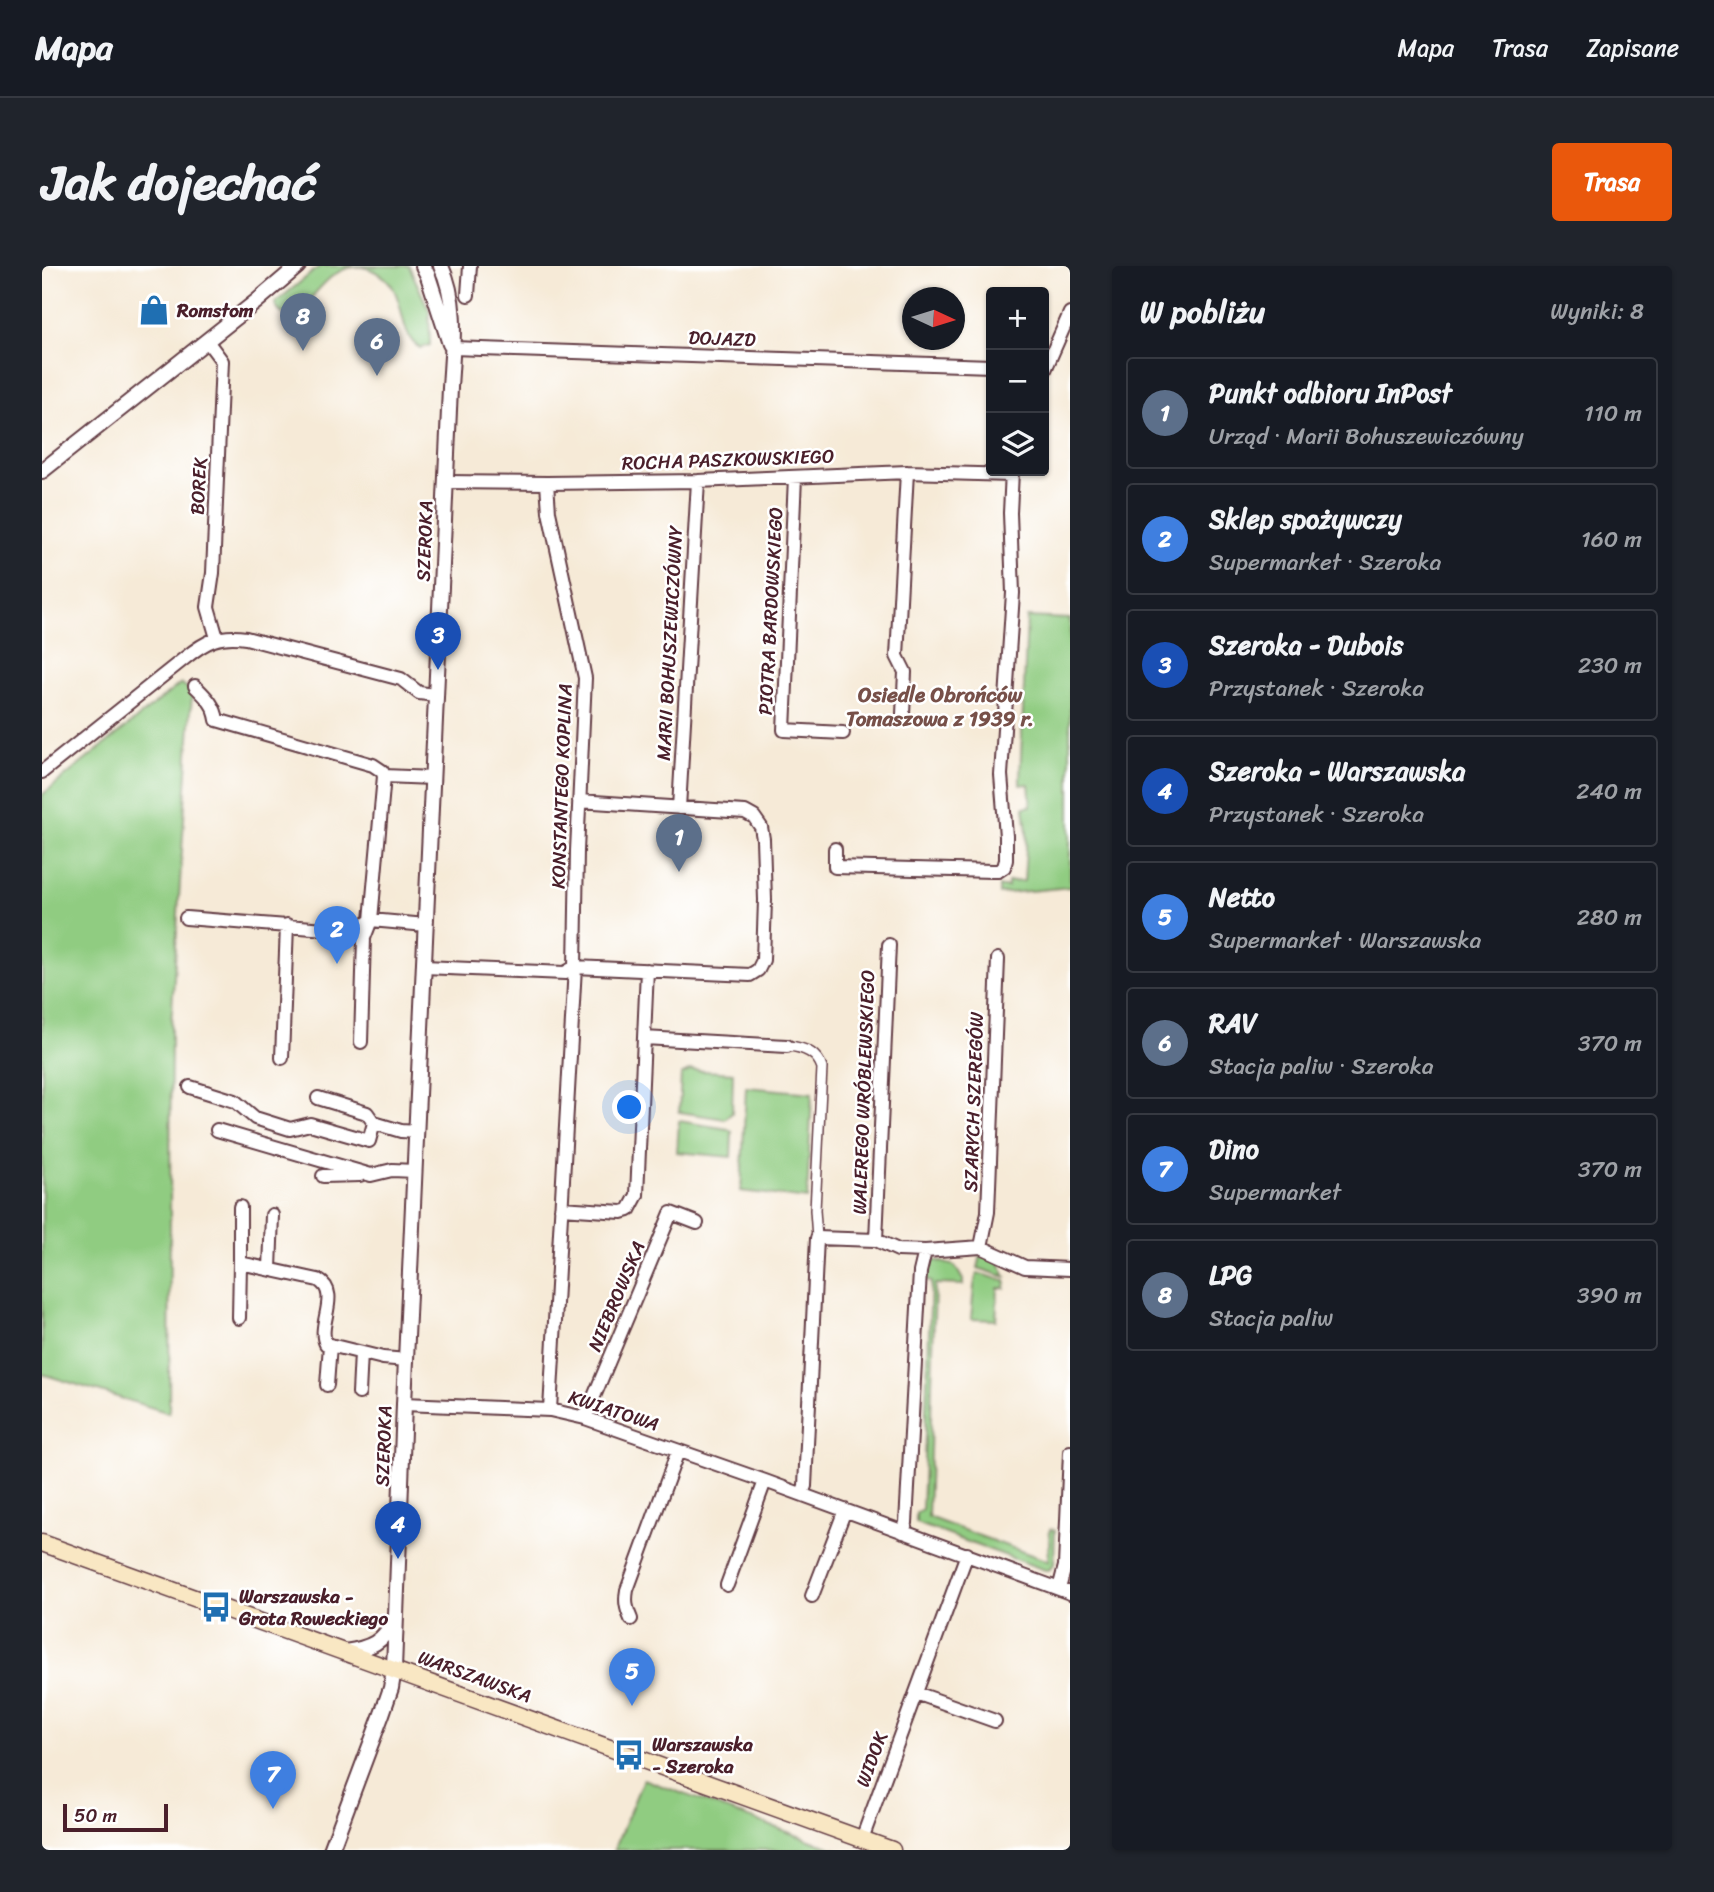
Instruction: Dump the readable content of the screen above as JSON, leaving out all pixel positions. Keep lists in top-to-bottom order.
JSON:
{
  "streets": {
    "main road": ["WARSZAWSKA"],
    "street": [
      "DOJAZD",
      "ROCHA PASZKOWSKIEGO",
      "BOREK",
      "SZEROKA",
      "PIOTRA BARDOWSKIEGO",
      "MARII BOHUSZEWICZÓWNY",
      "KONSTANTEGO KOPLINA",
      "WALEREGO WRÓBLEWSKIEGO",
      "SZARYCH SZEREGÓW",
      "NIEBROWSKA",
      "KWIATOWA",
      "WIDOK"
    ]
  },
  "crossings": [
    ["DOJAZD", "SZEROKA"],
    ["ROCHA PASZKOWSKIEGO", "SZEROKA"],
    ["ROCHA PASZKOWSKIEGO", "PIOTRA BARDOWSKIEGO"],
    ["ROCHA PASZKOWSKIEGO", "MARII BOHUSZEWICZÓWNY"],
    ["ROCHA PASZKOWSKIEGO", "KONSTANTEGO KOPLINA"],
    ["SZEROKA", "KWIATOWA"],
    ["SZEROKA", "WARSZAWSKA"],
    ["KONSTANTEGO KOPLINA", "KWIATOWA"],
    ["WALEREGO WRÓBLEWSKIEGO", "SZARYCH SZEREGÓW"],
    ["NIEBROWSKA", "KWIATOWA"],
    ["KWIATOWA", "WIDOK"],
    ["WARSZAWSKA", "WIDOK"]
  ],
  "districts": ["Osiedle Obrońców Tomaszowa z 1939 r."],
  "places": {
    "shop": ["Romstom"],
    "bus stop": ["Warszawska - Grota Roweckiego", "Warszawska - Szeroka"]
  },
  "scale_bar": "50 m",
  "north": "right",
  "page": {
    "header": "Mapa",
    "nav": ["Mapa", "Trasa", "Zapisane"],
    "title": "Jak dojechać",
    "buttons": "Trasa",
    "heading": ["W pobliżu", "Wyniki: 8"],
    "map_buttons": ["+", "−"],
    "pins": [
      "8",
      "6",
      "3",
      "1",
      "2",
      "4",
      "5",
      "7"
    ],
    "list": [
      {
        "mark": "1",
        "name": "Punkt odbioru InPost",
        "note": "Urząd · Marii Bohuszewiczówny",
        "value": "110 m"
      },
      {
        "mark": "2",
        "name": "Sklep spożywczy",
        "note": "Supermarket · Szeroka",
        "value": "160 m"
      },
      {
        "mark": "3",
        "name": "Szeroka - Dubois",
        "note": "Przystanek · Szeroka",
        "value": "230 m"
      },
      {
        "mark": "4",
        "name": "Szeroka - Warszawska",
        "note": "Przystanek · Szeroka",
        "value": "240 m"
      },
      {
        "mark": "5",
        "name": "Netto",
        "note": "Supermarket · Warszawska",
        "value": "280 m"
      },
      {
        "mark": "6",
        "name": "RAV",
        "note": "Stacja paliw · Szeroka",
        "value": "370 m"
      },
      {
        "mark": "7",
        "name": "Dino",
        "note": "Supermarket",
        "value": "370 m"
      },
      {
        "mark": "8",
        "name": "LPG",
        "note": "Stacja paliw",
        "value": "390 m"
      }
    ],
    "scale": "50 m"
  }
}
